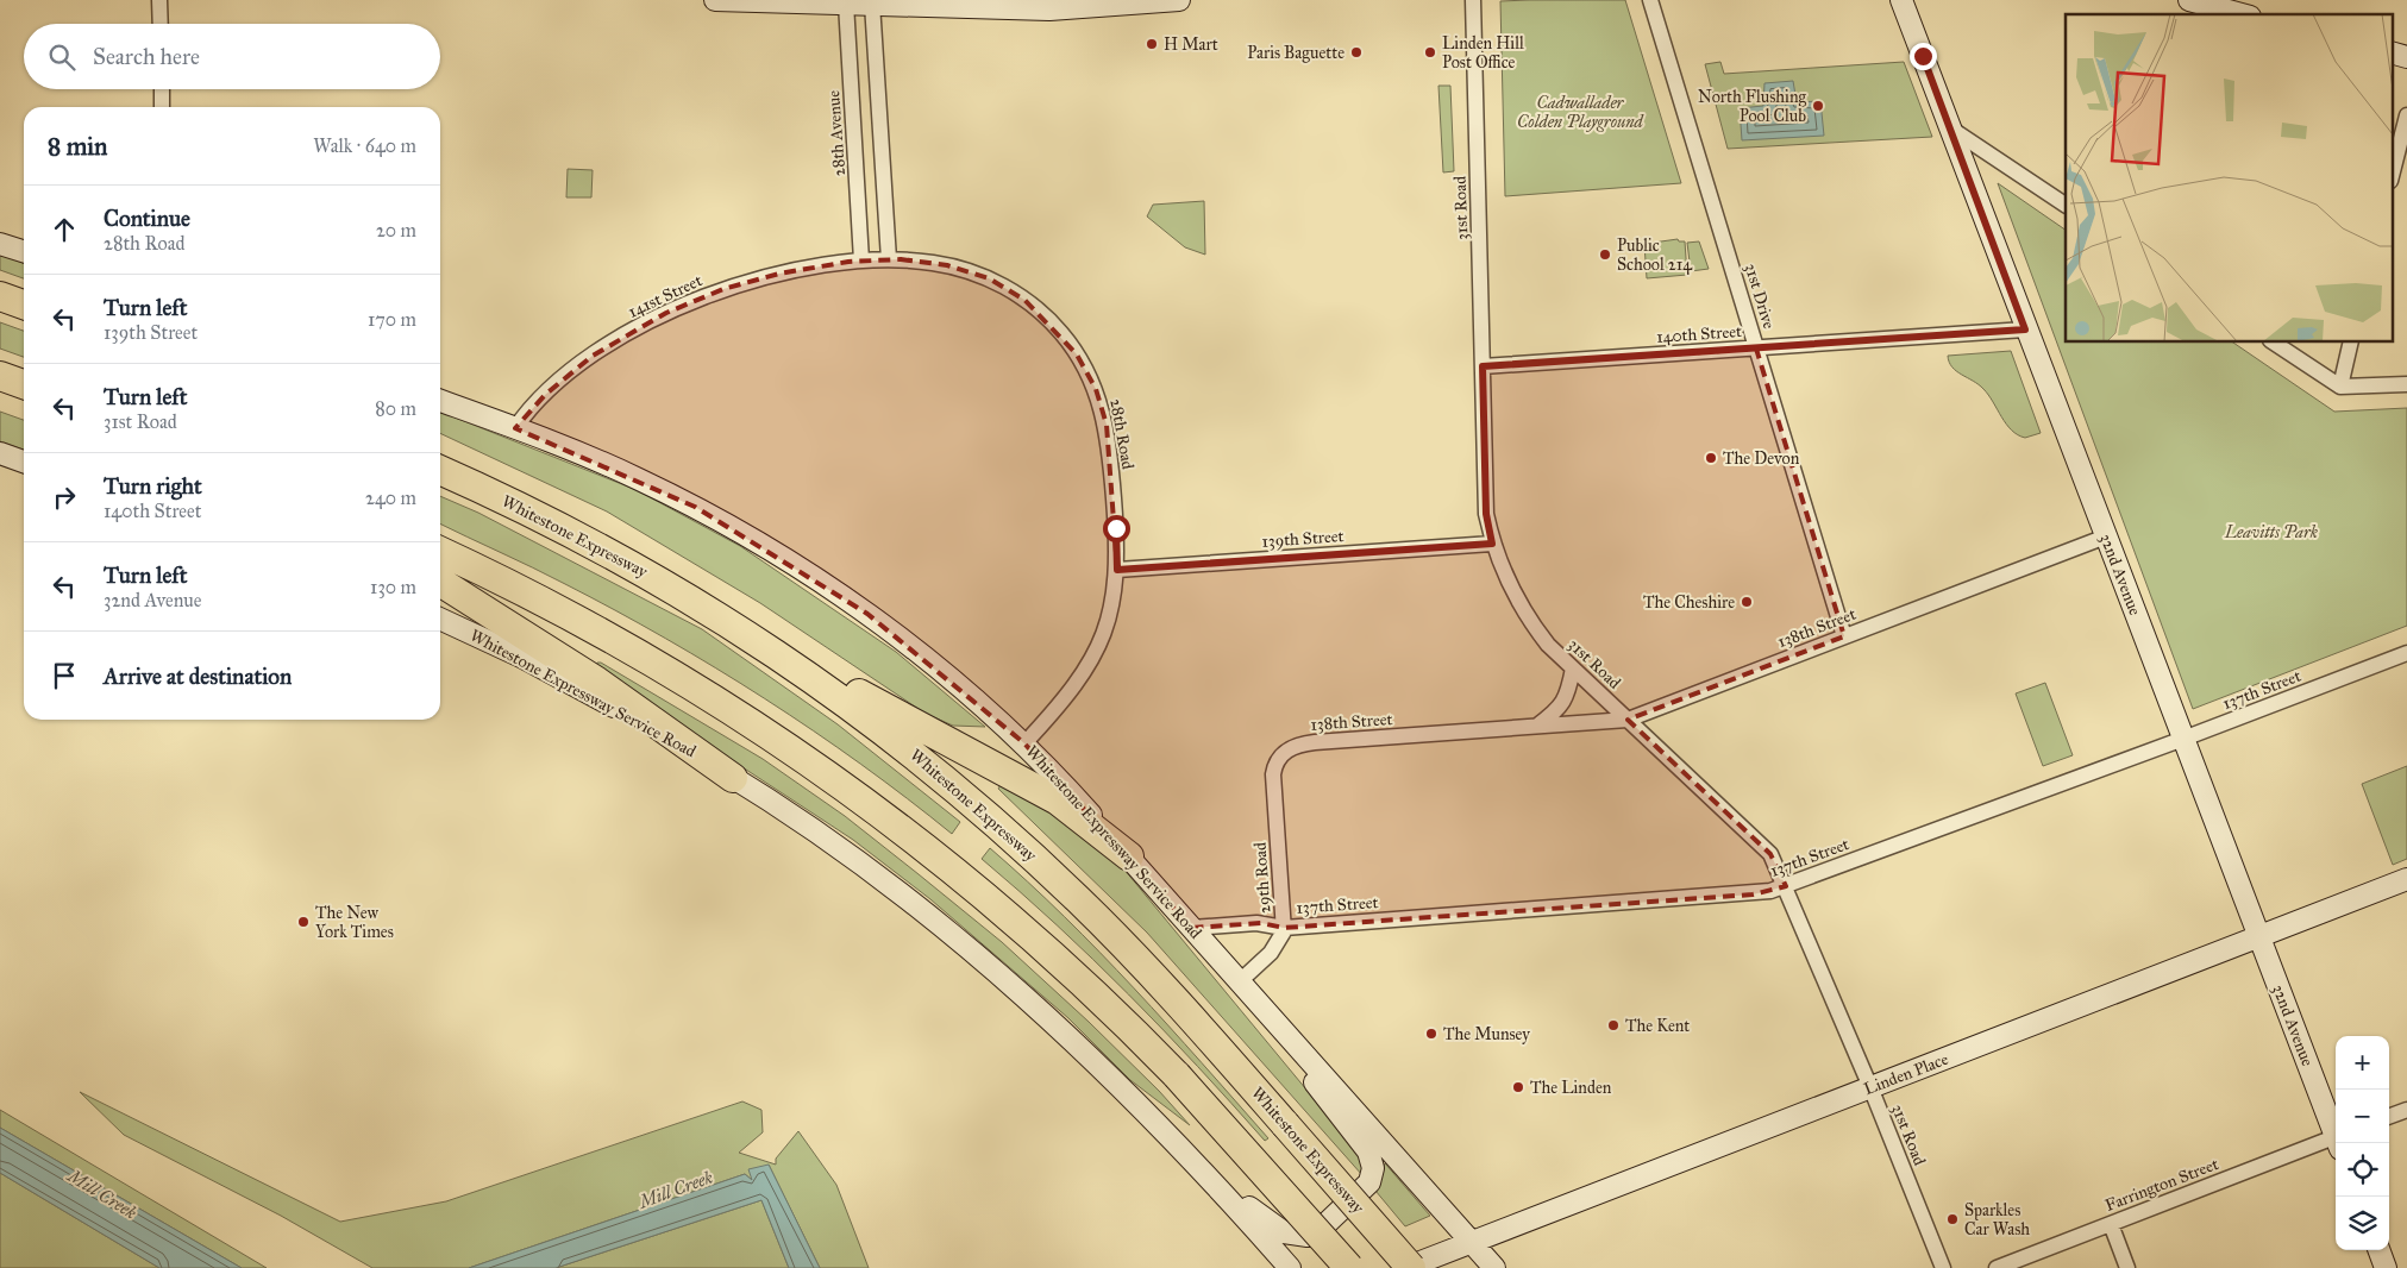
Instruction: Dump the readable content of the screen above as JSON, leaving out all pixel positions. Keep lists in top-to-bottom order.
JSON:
{
  "streets": {
    "highway": ["Whitestone Expressway"],
    "main road": ["32nd Avenue", "Whitestone Expressway Service Road", "Linden Place"],
    "street": [
      "28th Avenue",
      "31st Road",
      "141st Street",
      "31st Drive",
      "140th Street",
      "28th Road",
      "139th Street",
      "138th Street",
      "137th Street",
      "29th Road",
      "Farrington Street"
    ]
  },
  "crossings": [
    ["28th Avenue", "141st Street"],
    ["28th Avenue", "28th Road"],
    ["31st Road", "140th Street"],
    ["31st Road", "139th Street"],
    ["31st Road", "138th Street"],
    ["31st Road", "137th Street"],
    ["31st Road", "Linden Place"],
    ["141st Street", "28th Road"],
    ["141st Street", "Whitestone Expressway Service Road"],
    ["31st Drive", "140th Street"],
    ["31st Drive", "138th Street"],
    ["140th Street", "32nd Avenue"],
    ["28th Road", "139th Street"],
    ["28th Road", "Whitestone Expressway Service Road"],
    ["32nd Avenue", "138th Street"],
    ["32nd Avenue", "137th Street"],
    ["32nd Avenue", "Linden Place"],
    ["138th Street", "29th Road"],
    ["137th Street", "Whitestone Expressway Service Road"],
    ["137th Street", "29th Road"],
    ["Whitestone Expressway Service Road", "29th Road"],
    ["Whitestone Expressway Service Road", "Linden Place"]
  ],
  "water": ["Mill Creek"],
  "parks": ["Cadwallader Colden Playground", "Leavitts Park"],
  "places": [
    "H Mart",
    "Paris Baguette",
    "Linden Hill Post Office",
    "North Flushing Pool Club",
    "Public School 214",
    "The Devon",
    "The Cheshire",
    "The New York Times",
    "The Kent",
    "The Munsey",
    "The Linden",
    "Sparkles Car Wash"
  ],
  "page": {
    "search": "Search here",
    "heading": ["8 min", "Walk · 640 m"],
    "list": [
      ["Continue", "28th Road", "20 m"],
      ["Turn left", "139th Street", "170 m"],
      ["Turn left", "31st Road", "80 m"],
      ["Turn right", "140th Street", "240 m"],
      ["Turn left", "32nd Avenue", "130 m"],
      "Arrive at destination"
    ],
    "map_buttons": ["+", "−"]
  }
}
